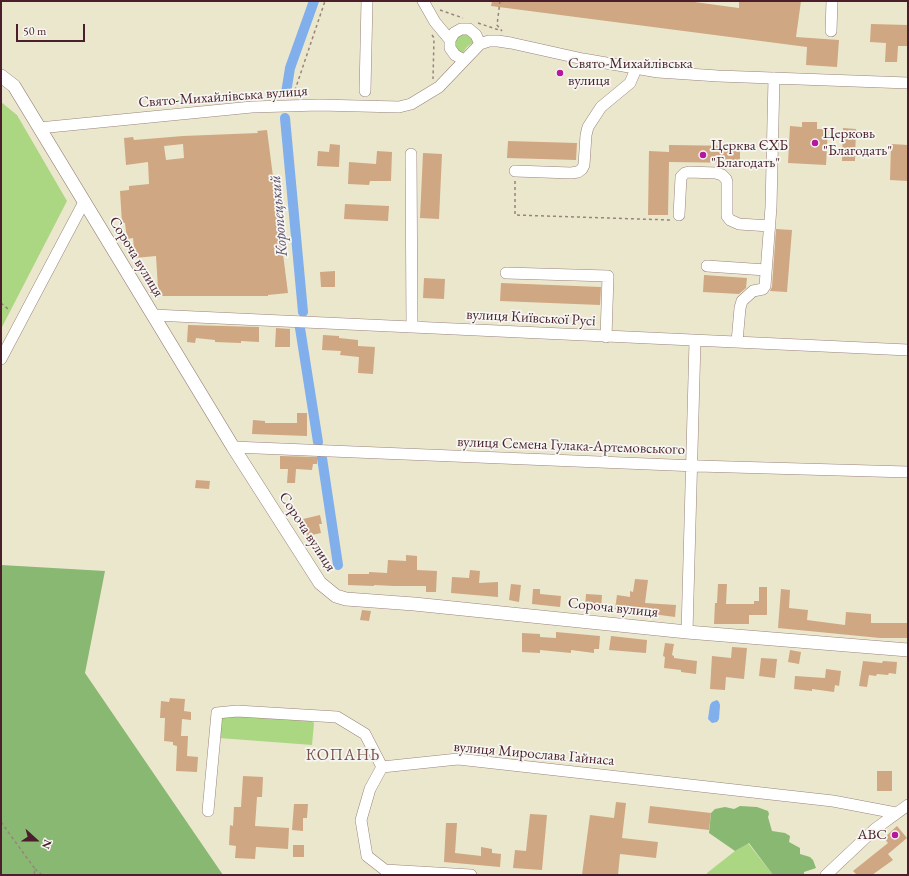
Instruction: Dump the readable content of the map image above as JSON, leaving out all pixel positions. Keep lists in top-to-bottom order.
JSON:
{
  "streets": {
    "main road": ["Сороча вулиця"],
    "street": [
      "Свято-Михайлівська вулиця",
      "вулиця Київської Русі",
      "вулиця Семена Гулака-Артемовського",
      "вулиця Мирослава Гайнаса"
    ]
  },
  "crossings": [
    ["Свято-Михайлівська вулиця", "Сороча вулиця"],
    ["Сороча вулиця", "вулиця Київської Русі"],
    ["Сороча вулиця", "вулиця Семена Гулака-Артемовського"]
  ],
  "districts": ["КОПАНЬ"],
  "water": ["Коропецький"],
  "places": [
    "Свято-Михайлівська вулиця",
    "Церковь \"Благодать\"",
    "Церква ЄХБ \"Благодать\"",
    "ABC"
  ],
  "scale_bar": "50 m",
  "north": "right"
}
